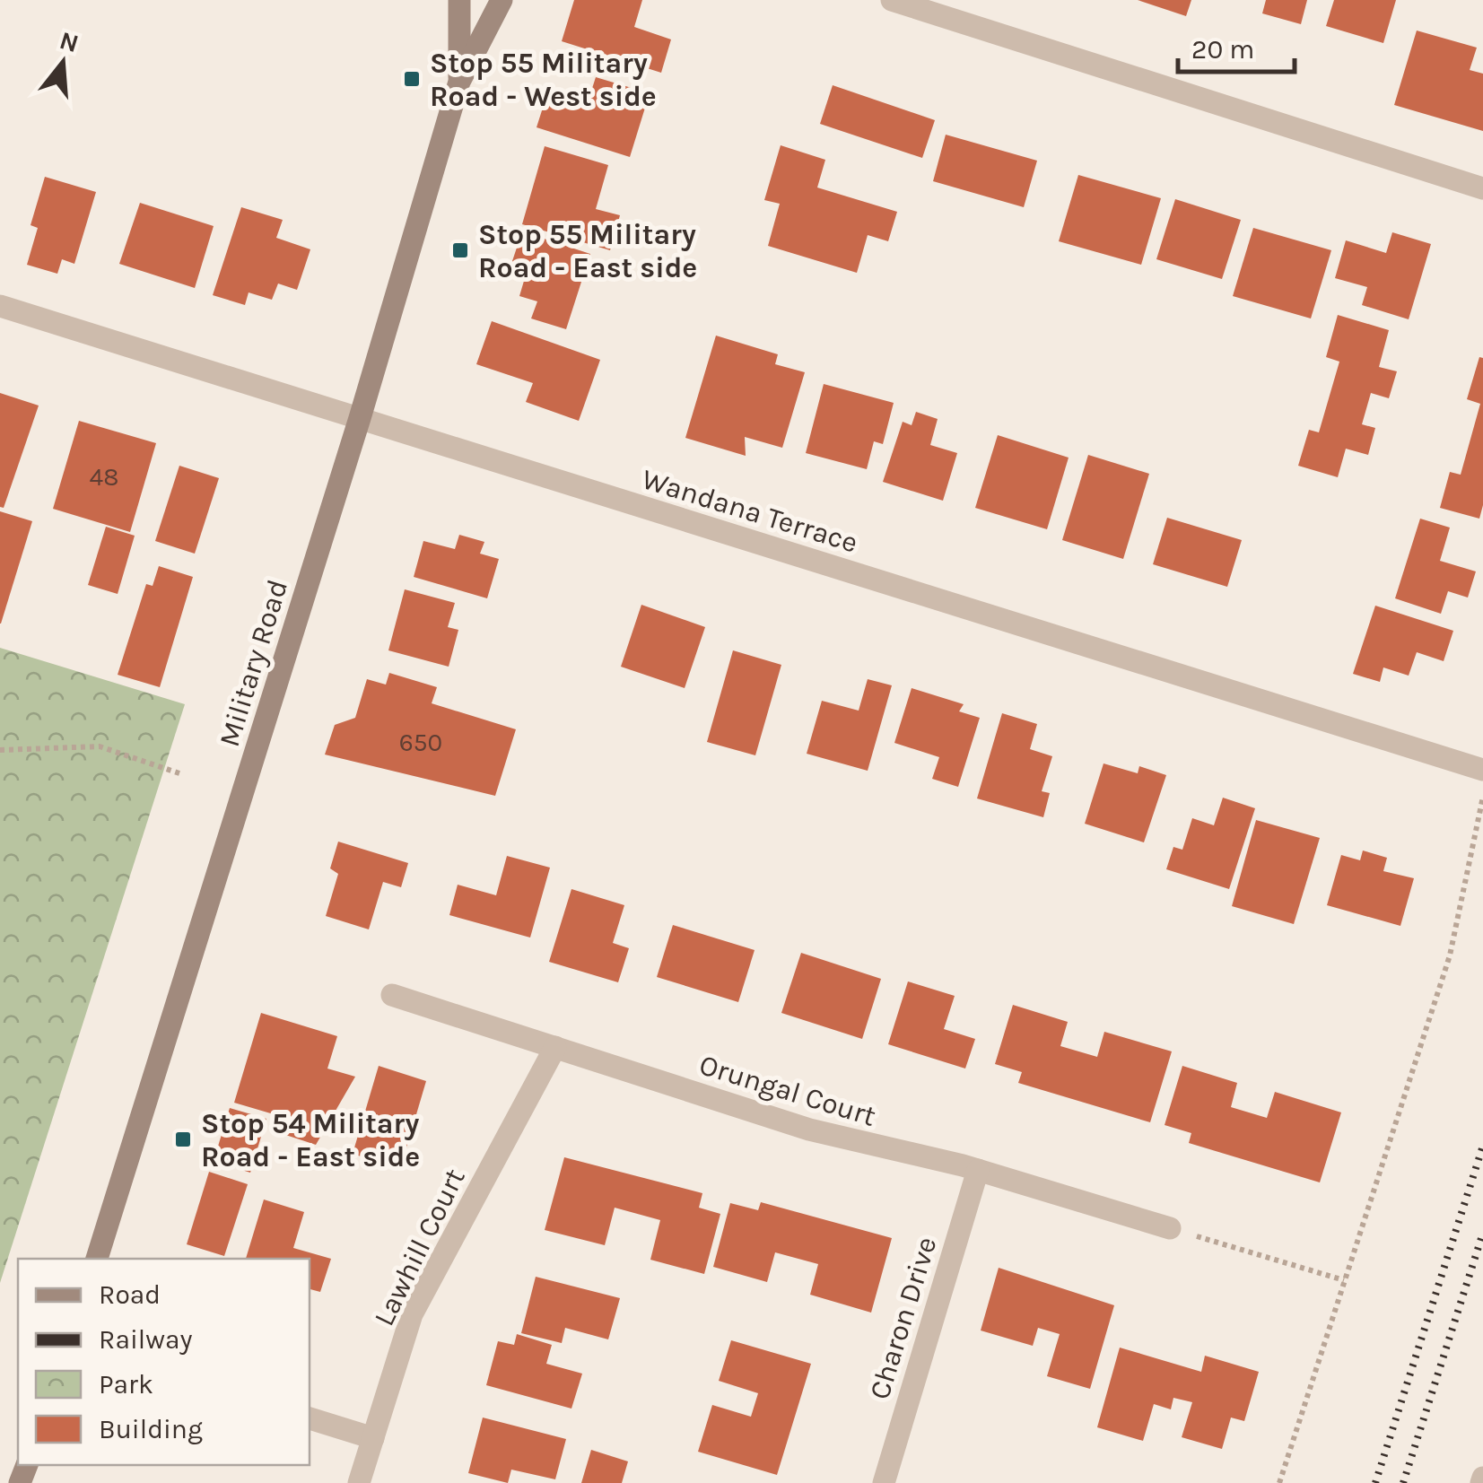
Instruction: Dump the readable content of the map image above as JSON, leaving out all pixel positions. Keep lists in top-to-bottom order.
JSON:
{
  "streets": {
    "street": [
      "Wandana Terrace",
      "Military Road",
      "Orungal Court",
      "Lawhill Court",
      "Charon Drive"
    ]
  },
  "crossings": [
    ["Wandana Terrace", "Military Road"],
    ["Orungal Court", "Lawhill Court"],
    ["Orungal Court", "Charon Drive"]
  ],
  "places": {
    "transit": ["Stop 55 Military Road - West side", "Stop 55 Military Road - East side", "Stop 54 Military Road - East side"]
  },
  "house_numbers": ["48", "650"],
  "legend": [
    "Road",
    "Railway",
    "Park",
    "Building"
  ],
  "scale_bar": "20 m",
  "north": "top"
}
